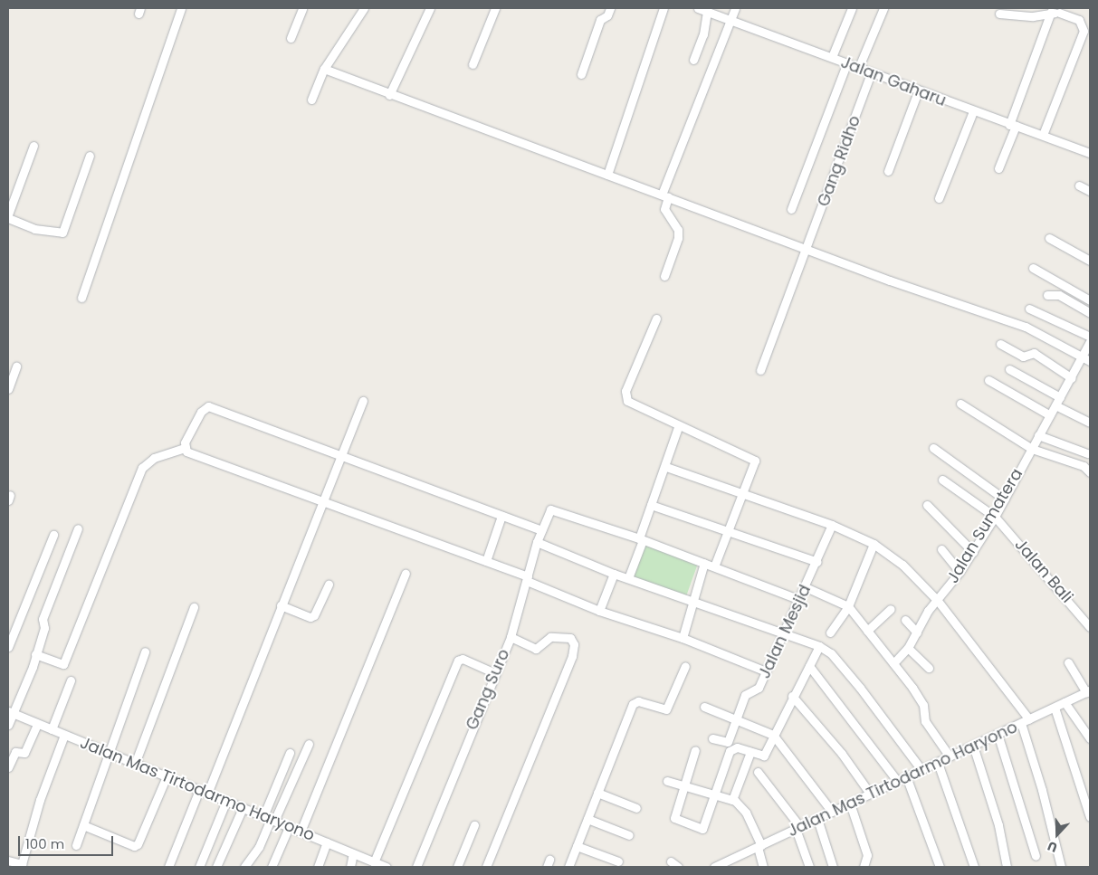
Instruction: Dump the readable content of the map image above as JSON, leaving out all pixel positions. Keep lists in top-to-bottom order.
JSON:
{
  "streets": {
    "street": [
      "Jalan Gaharu",
      "Gang Ridho",
      "Jalan Sumatera",
      "Jalan Bali",
      "Jalan Mesjid",
      "Gang Suro",
      "Jalan Mas Tirtodarmo Haryono"
    ]
  },
  "crossings": [
    ["Jalan Gaharu", "Gang Ridho"],
    ["Jalan Sumatera", "Jalan Bali"]
  ],
  "scale_bar": "100 m",
  "north": "bottom"
}
